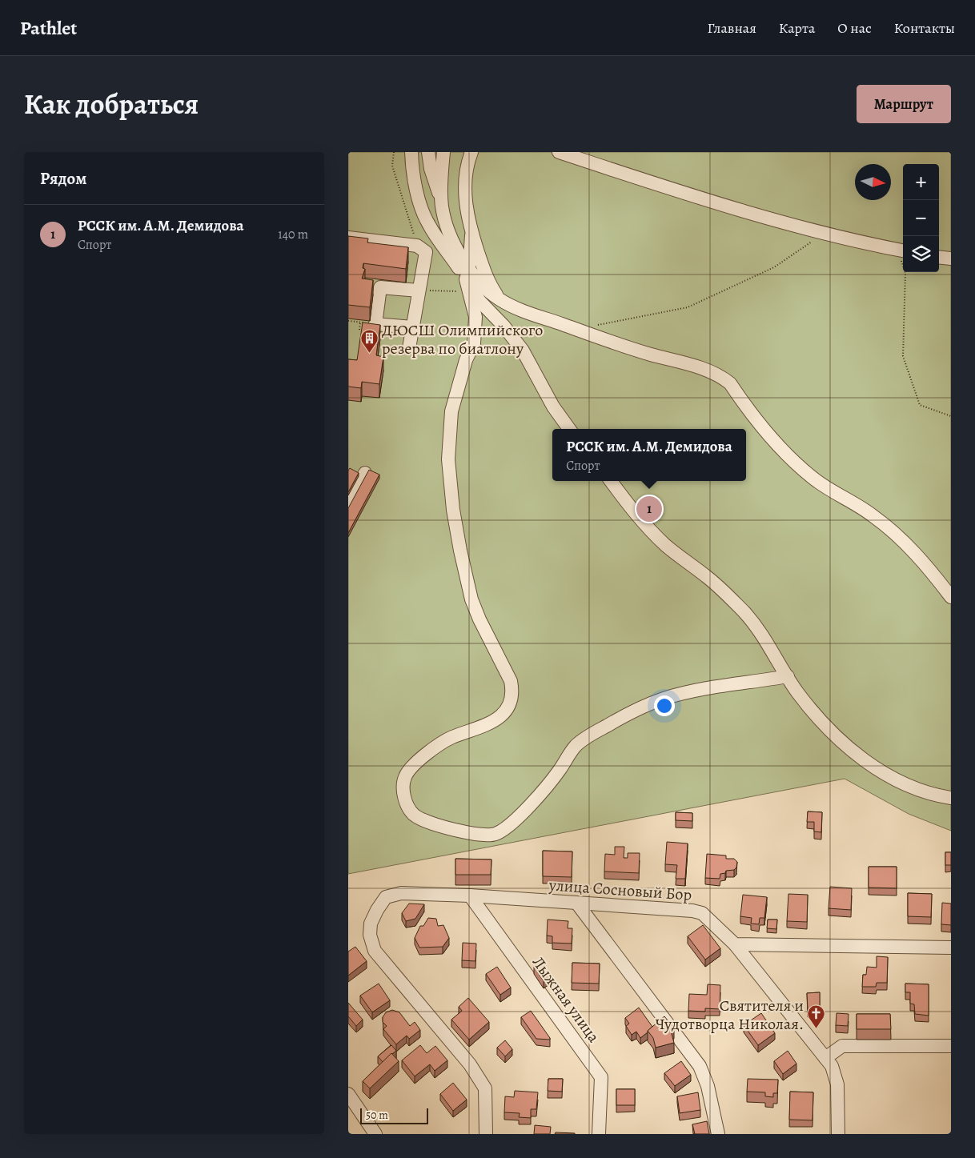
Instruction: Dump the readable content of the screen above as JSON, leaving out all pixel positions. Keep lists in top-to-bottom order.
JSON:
{
  "streets": {
    "street": ["улица Сосновый Бор", "Лыжная улица"]
  },
  "crossings": [
    ["улица Сосновый Бор", "Лыжная улица"]
  ],
  "places": {
    "building": ["ДЮСШ Олимпийского резерва по биатлону"],
    "church": ["Святителя и Чудотворца Николая."]
  },
  "scale_bar": "50 m",
  "north": "right",
  "page": {
    "header": "Pathlet",
    "nav": [
      "Главная",
      "Карта",
      "О нас",
      "Контакты"
    ],
    "title": "Как добраться",
    "buttons": "Маршрут",
    "heading": "Рядом",
    "map_buttons": ["+", "−"],
    "list": [
      {
        "mark": "1",
        "name": "РССК им. А.М. Демидова",
        "note": "Спорт",
        "value": "140 m"
      }
    ],
    "popup": ["РССК им. А.М. Демидова", "Спорт"],
    "pins": "1",
    "scale": "50 m"
  }
}
